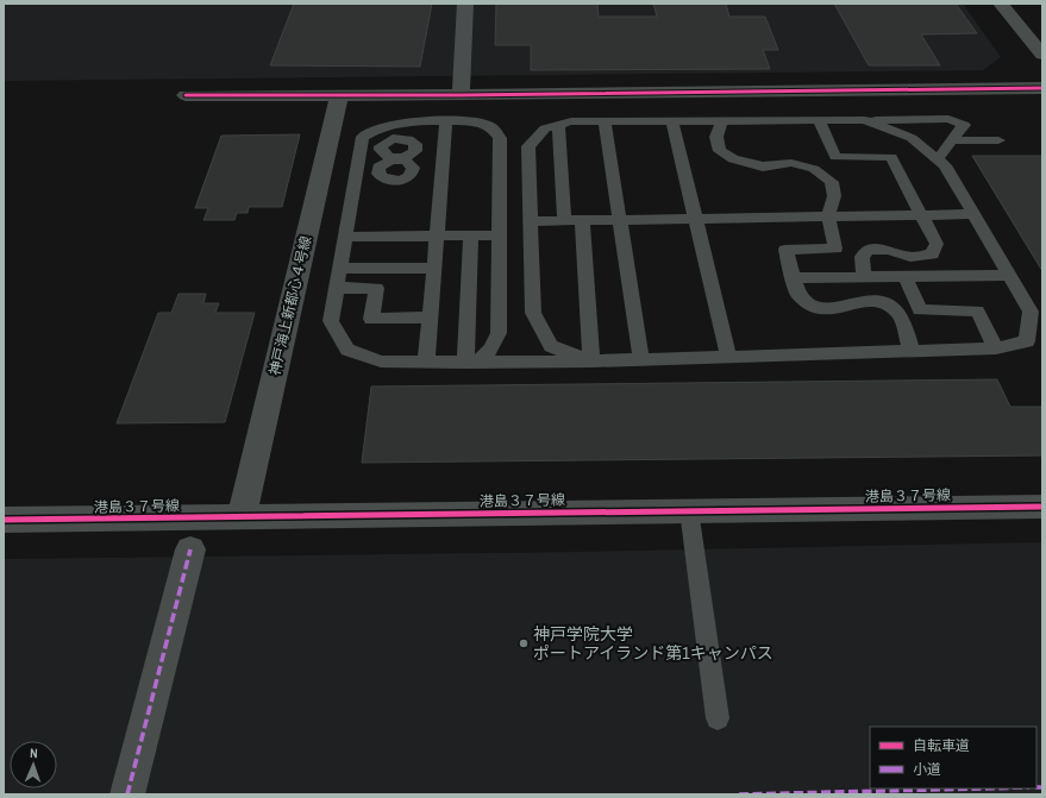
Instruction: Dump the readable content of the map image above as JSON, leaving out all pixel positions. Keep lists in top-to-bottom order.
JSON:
{
  "streets": {
    "street": ["神戸海上新都心４号線", "港島３７号線"]
  },
  "crossings": [
    ["神戸海上新都心４号線", "港島３７号線"]
  ],
  "places": ["神戸学院大学 ポートアイランド第1キャンパス"],
  "legend": ["自転車道", "小道"],
  "north": "top"
}
